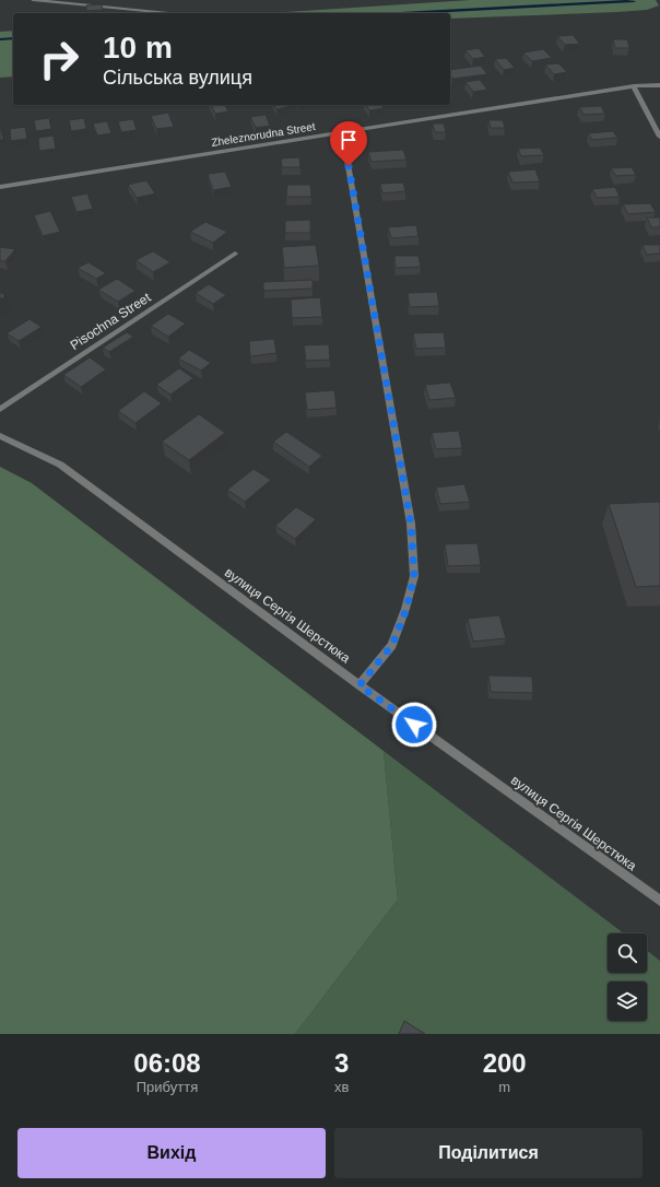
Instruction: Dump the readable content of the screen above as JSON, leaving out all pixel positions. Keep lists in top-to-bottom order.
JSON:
{
  "streets": {
    "street": ["Zheleznorudna Street", "Pisochna Street", "вулиця Сергія Шерстюка"]
  },
  "page": {
    "turn": ["10 m", "Сільська вулиця"],
    "eta": [
      "06:08",
      "Прибуття",
      "3",
      "хв",
      "200",
      "m"
    ],
    "buttons": ["Вихід", "Поділитися"]
  }
}
